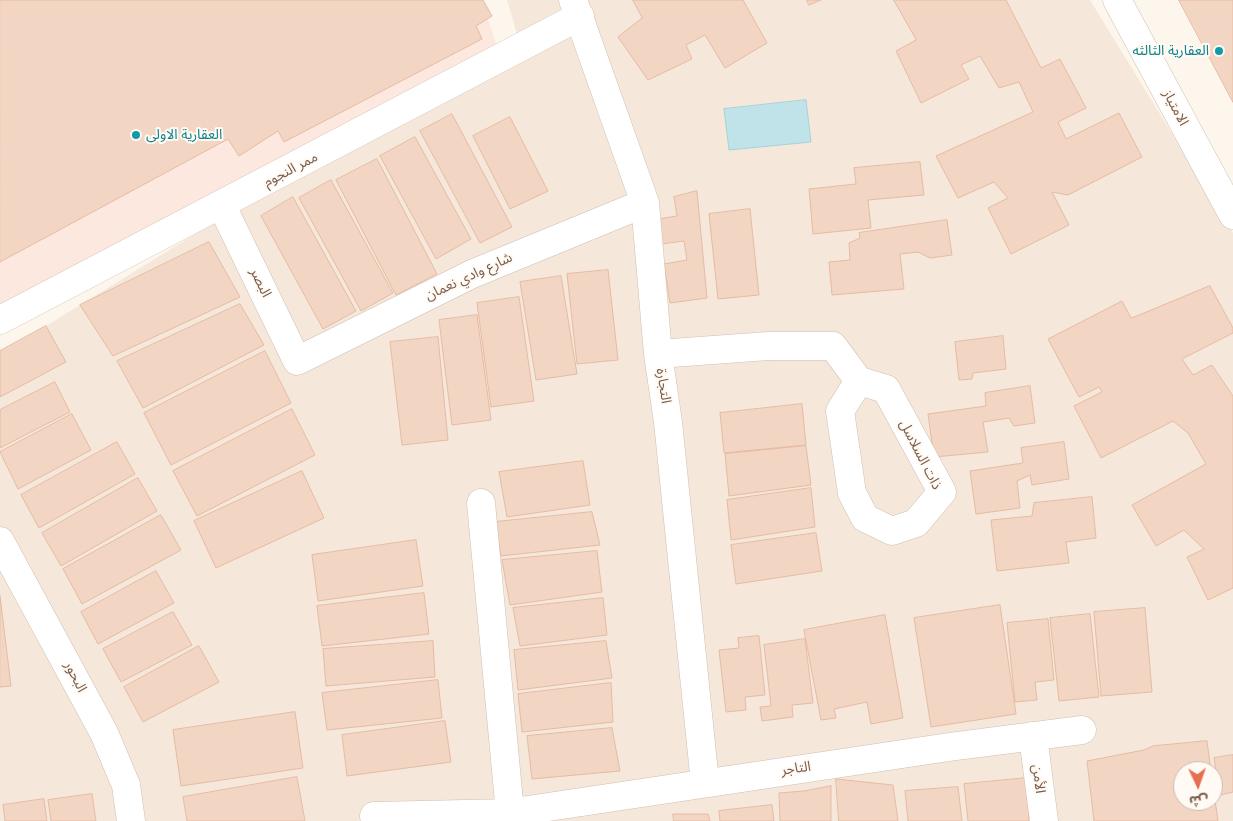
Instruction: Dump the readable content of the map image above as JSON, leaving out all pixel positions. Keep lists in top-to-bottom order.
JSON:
{
  "streets": {
    "street": [
      "الامتياز",
      "ممر النجوم",
      "شارع وادي نعمان",
      "البصر",
      "التجارة",
      "ذات السلاسل",
      "البحور",
      "التاجر",
      "الأمن"
    ]
  },
  "crossings": [
    ["ممر النجوم", "البصر"],
    ["ممر النجوم", "التجارة"],
    ["شارع وادي نعمان", "البصر"],
    ["شارع وادي نعمان", "التجارة"],
    ["التجارة", "التاجر"],
    ["التاجر", "الأمن"]
  ],
  "places": ["العقارية الثالثه", "العقارية الاولى"],
  "north": "bottom"
}
